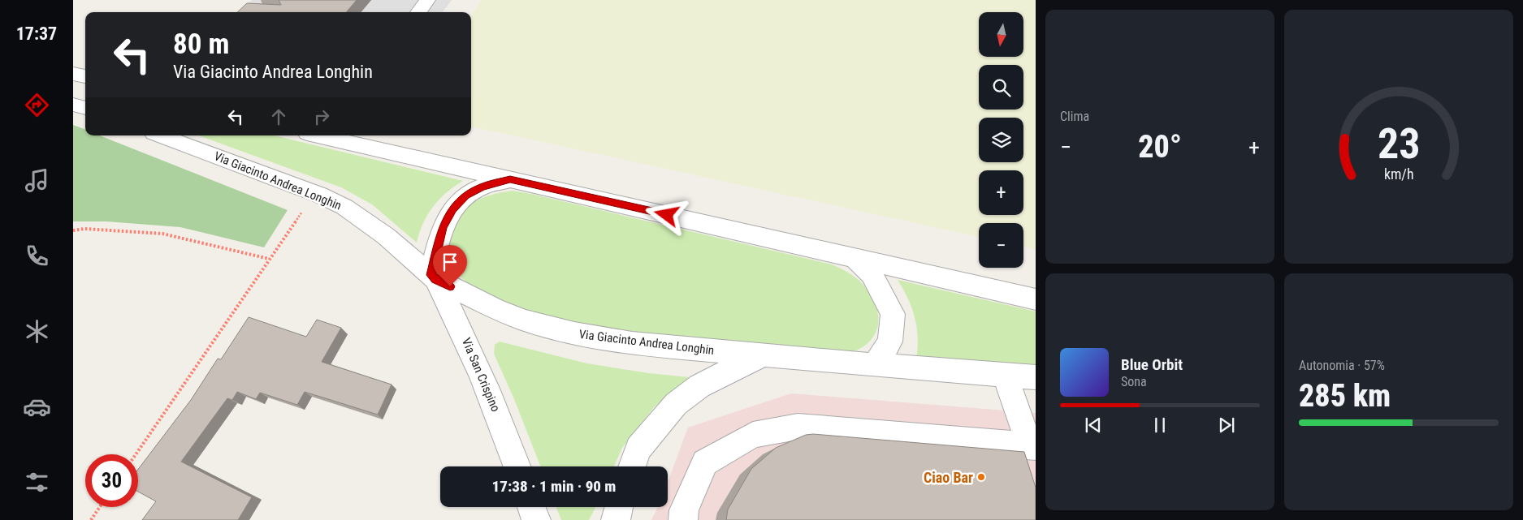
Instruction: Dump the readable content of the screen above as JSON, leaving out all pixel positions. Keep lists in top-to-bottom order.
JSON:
{
  "streets": {
    "street": ["Via Giacinto Andrea Longhin", "Via San Crispino"]
  },
  "crossings": [
    ["Via Giacinto Andrea Longhin", "Via San Crispino"]
  ],
  "places": ["Ciao Bar"],
  "north": "bottom",
  "page": {
    "tabs": "17:37",
    "tile": [
      "Clima",
      ["Autonomia · 57%", "285 km"]
    ],
    "map_buttons": ["+", "−"],
    "turn": ["80 m", "Via Giacinto Andrea Longhin"],
    "heat": ["−", "20°", "+"],
    "song": ["Blue Orbit", "Sona"],
    "limit": "30",
    "trip": "17:38 · 1 min · 90 m",
    "gauge": ["23", "km/h"]
  }
}
